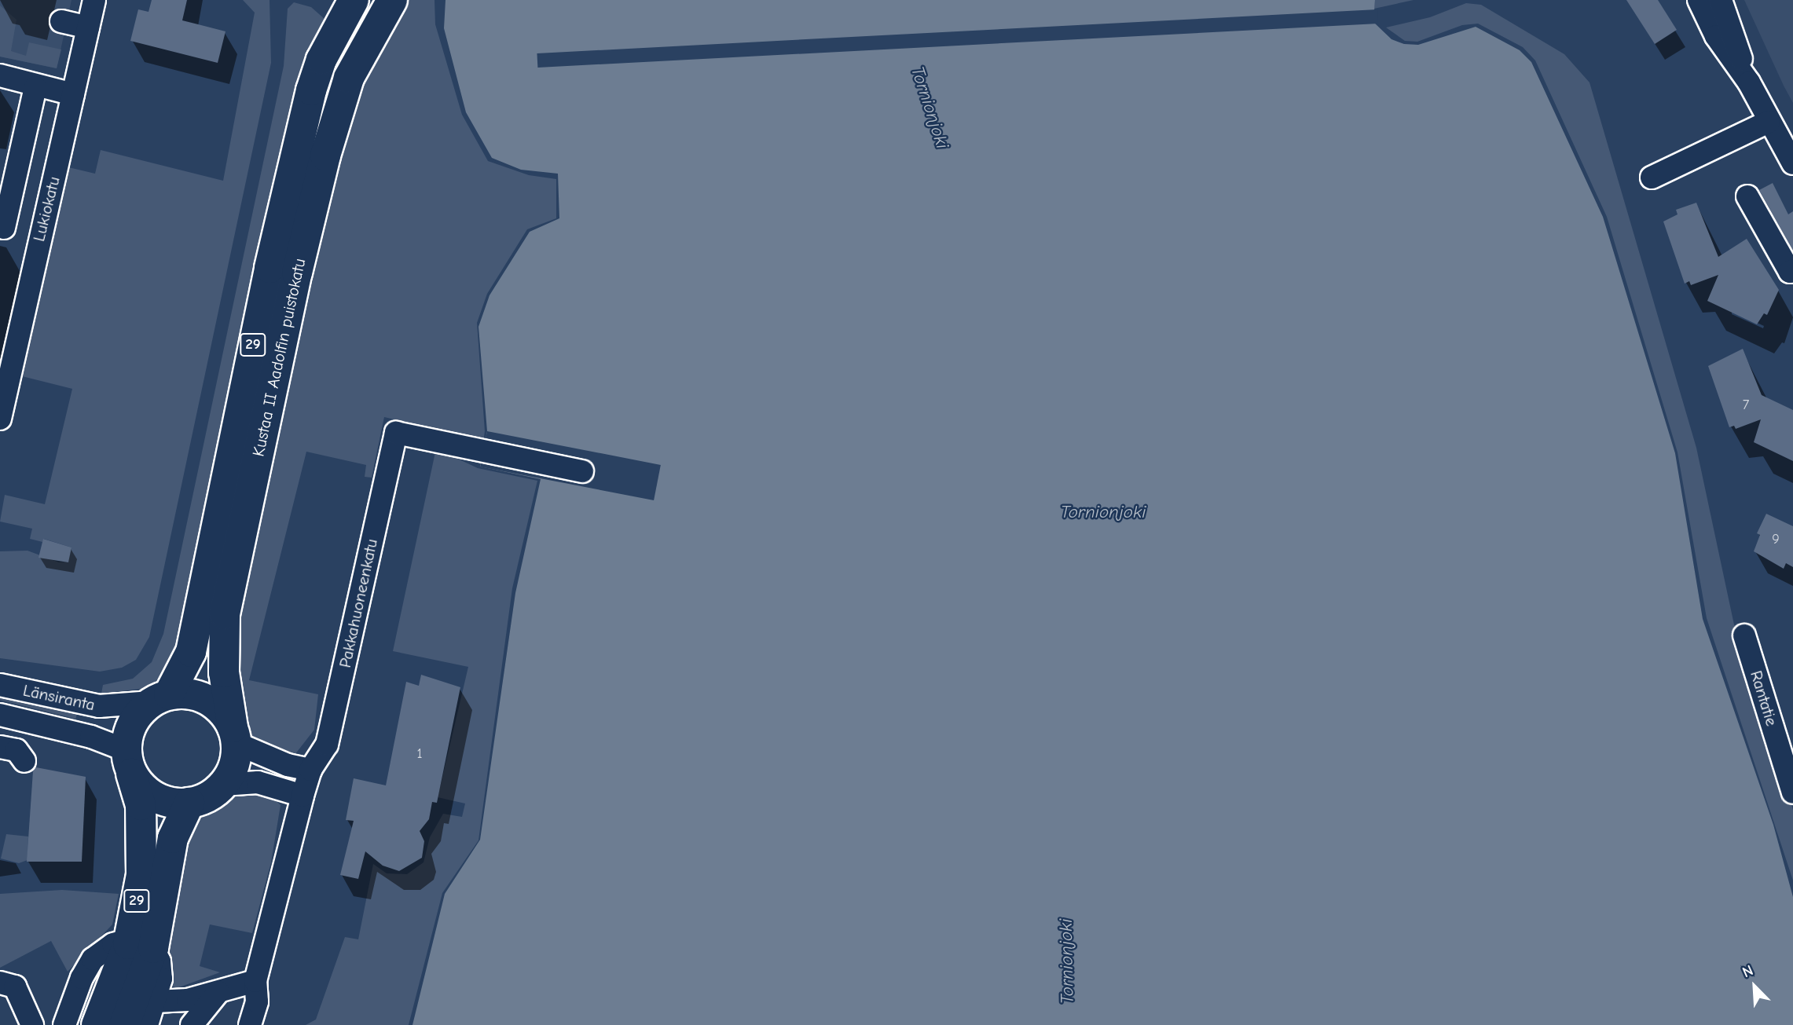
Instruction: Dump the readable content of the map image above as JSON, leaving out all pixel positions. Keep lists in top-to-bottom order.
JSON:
{
  "streets": {
    "highway": ["29", "Kustaa II Aadolfin puistokatu"],
    "street": [
      "Lukiokatu",
      "Pakkahuoneenkatu",
      "Länsiranta",
      "Rantatie"
    ]
  },
  "crossings": [
    ["29", "Kustaa II Aadolfin puistokatu"],
    ["29", "Länsiranta"],
    ["Kustaa II Aadolfin puistokatu", "Länsiranta"]
  ],
  "water": ["Tornionjoki"],
  "house_numbers": ["7", "9", "1"],
  "north": "top left"
}
